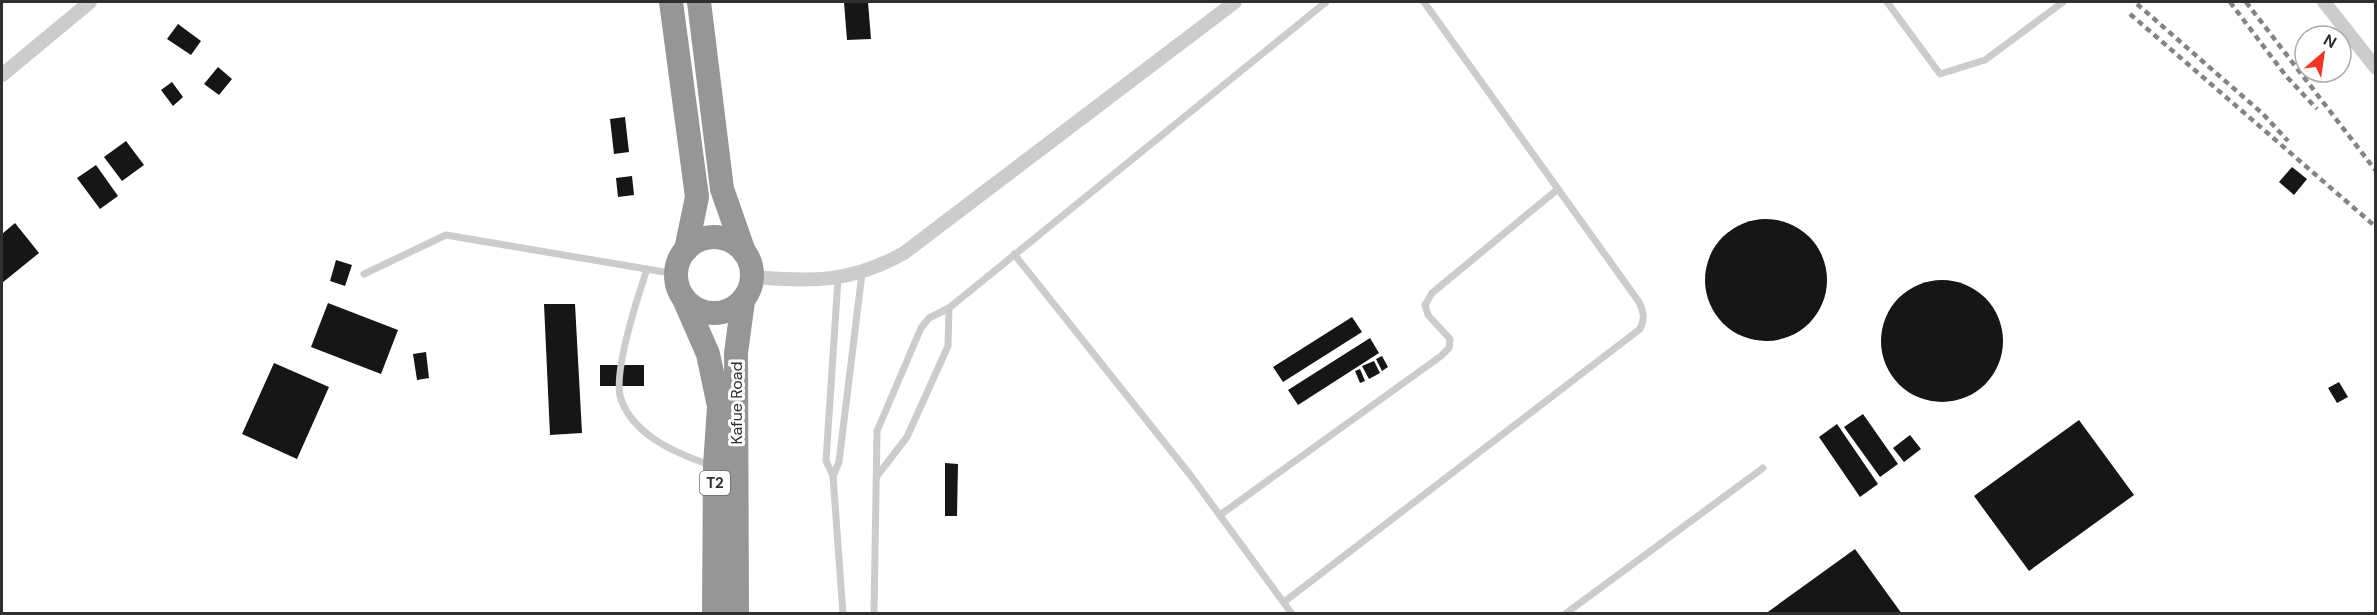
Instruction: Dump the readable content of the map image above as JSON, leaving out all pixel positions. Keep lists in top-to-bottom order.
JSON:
{
  "streets": {
    "highway": ["Kafue Road", "T2"]
  },
  "north": "top right"
}
